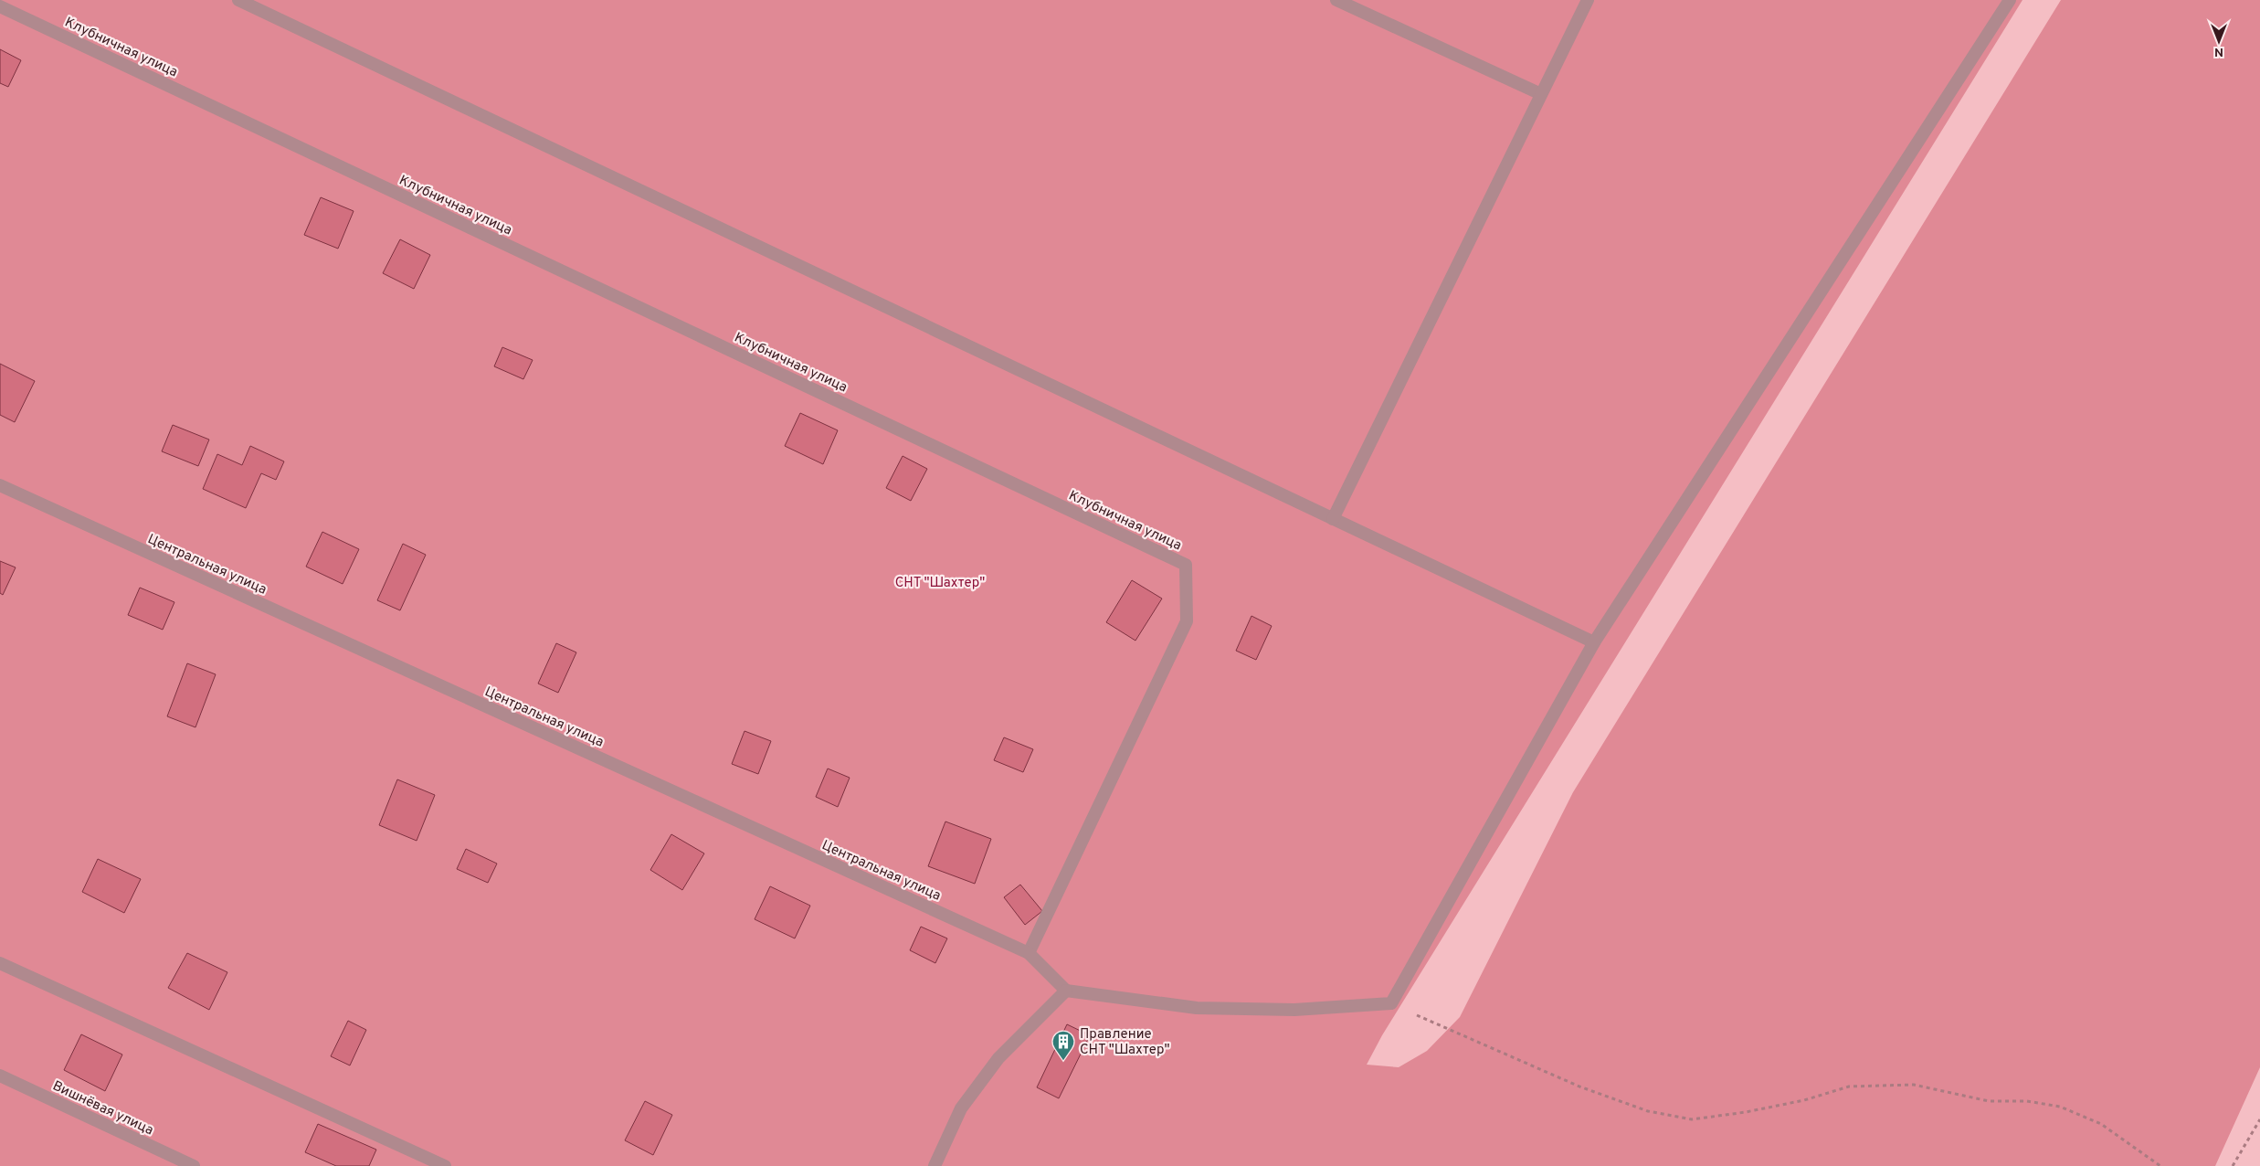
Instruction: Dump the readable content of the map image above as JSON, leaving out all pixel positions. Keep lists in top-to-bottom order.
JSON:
{
  "streets": {
    "lane": ["Клубничная улица", "Центральная улица", "Вишнёвая улица"]
  },
  "crossings": [
    ["Клубничная улица", "Центральная улица"]
  ],
  "parks": ["СНТ \"Шахтер\""],
  "places": {
    "building": ["Правление СНТ \"Шахтер\""]
  },
  "north": "bottom"
}
